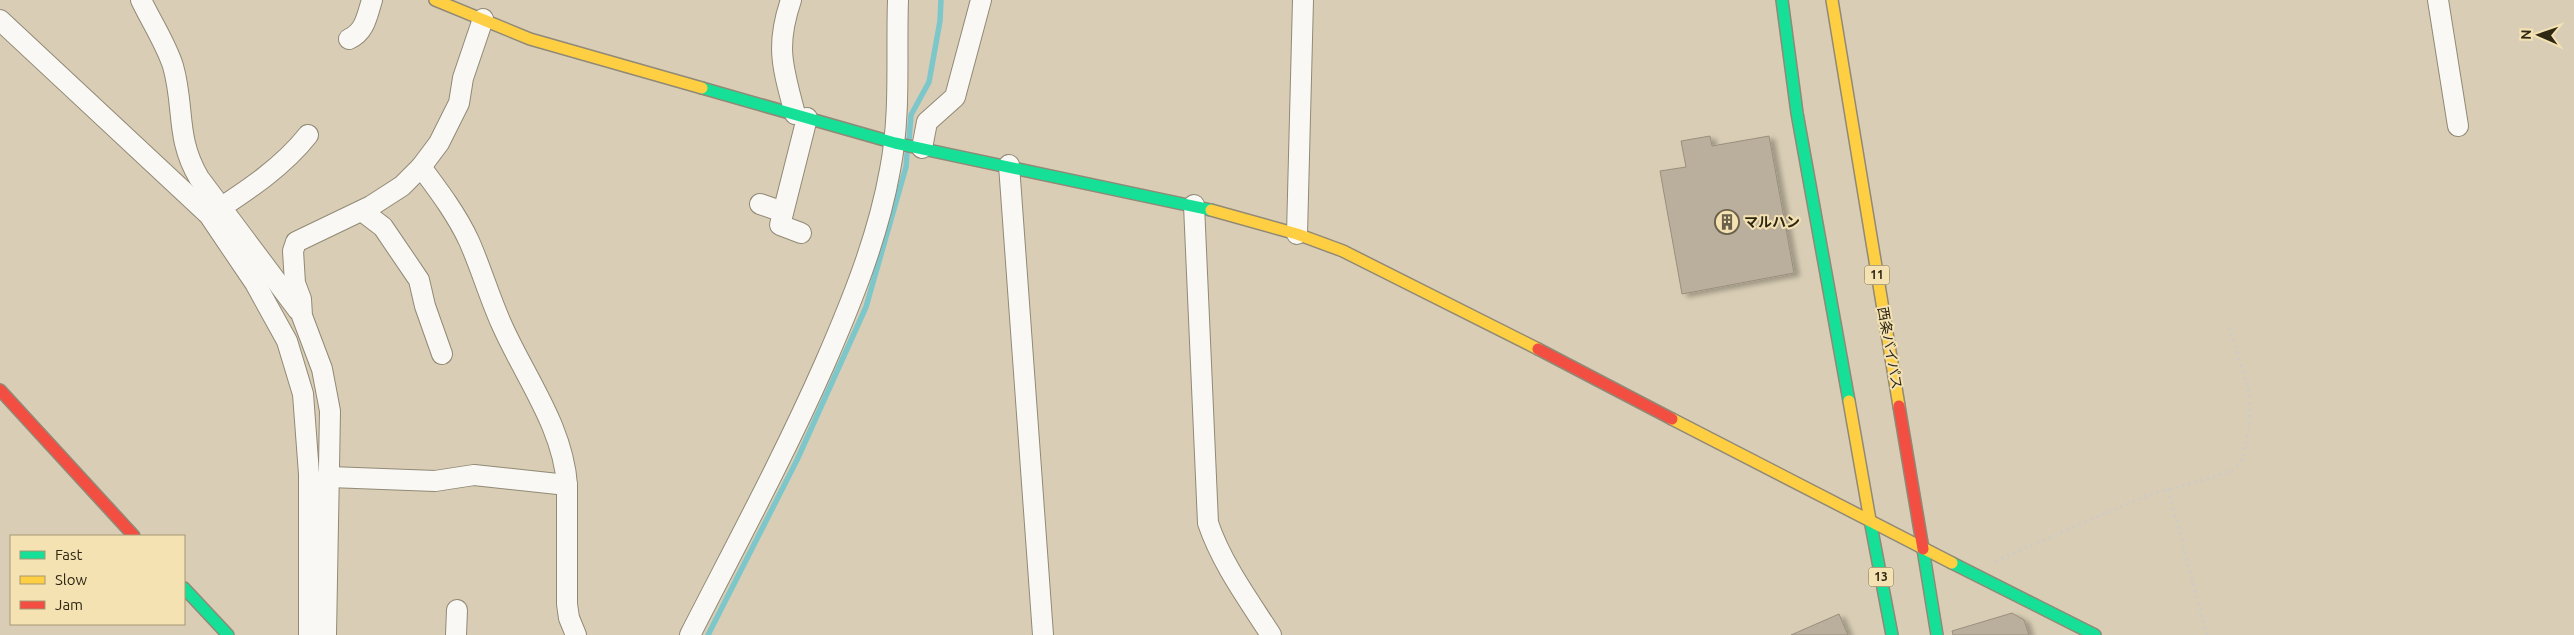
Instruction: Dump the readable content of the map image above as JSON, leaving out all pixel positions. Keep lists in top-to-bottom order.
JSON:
{
  "streets": {
    "main road": ["11", "西条バイパス", "13"]
  },
  "places": {
    "building": ["マルハン"]
  },
  "legend": ["Fast", "Slow", "Jam"],
  "north": "left"
}
